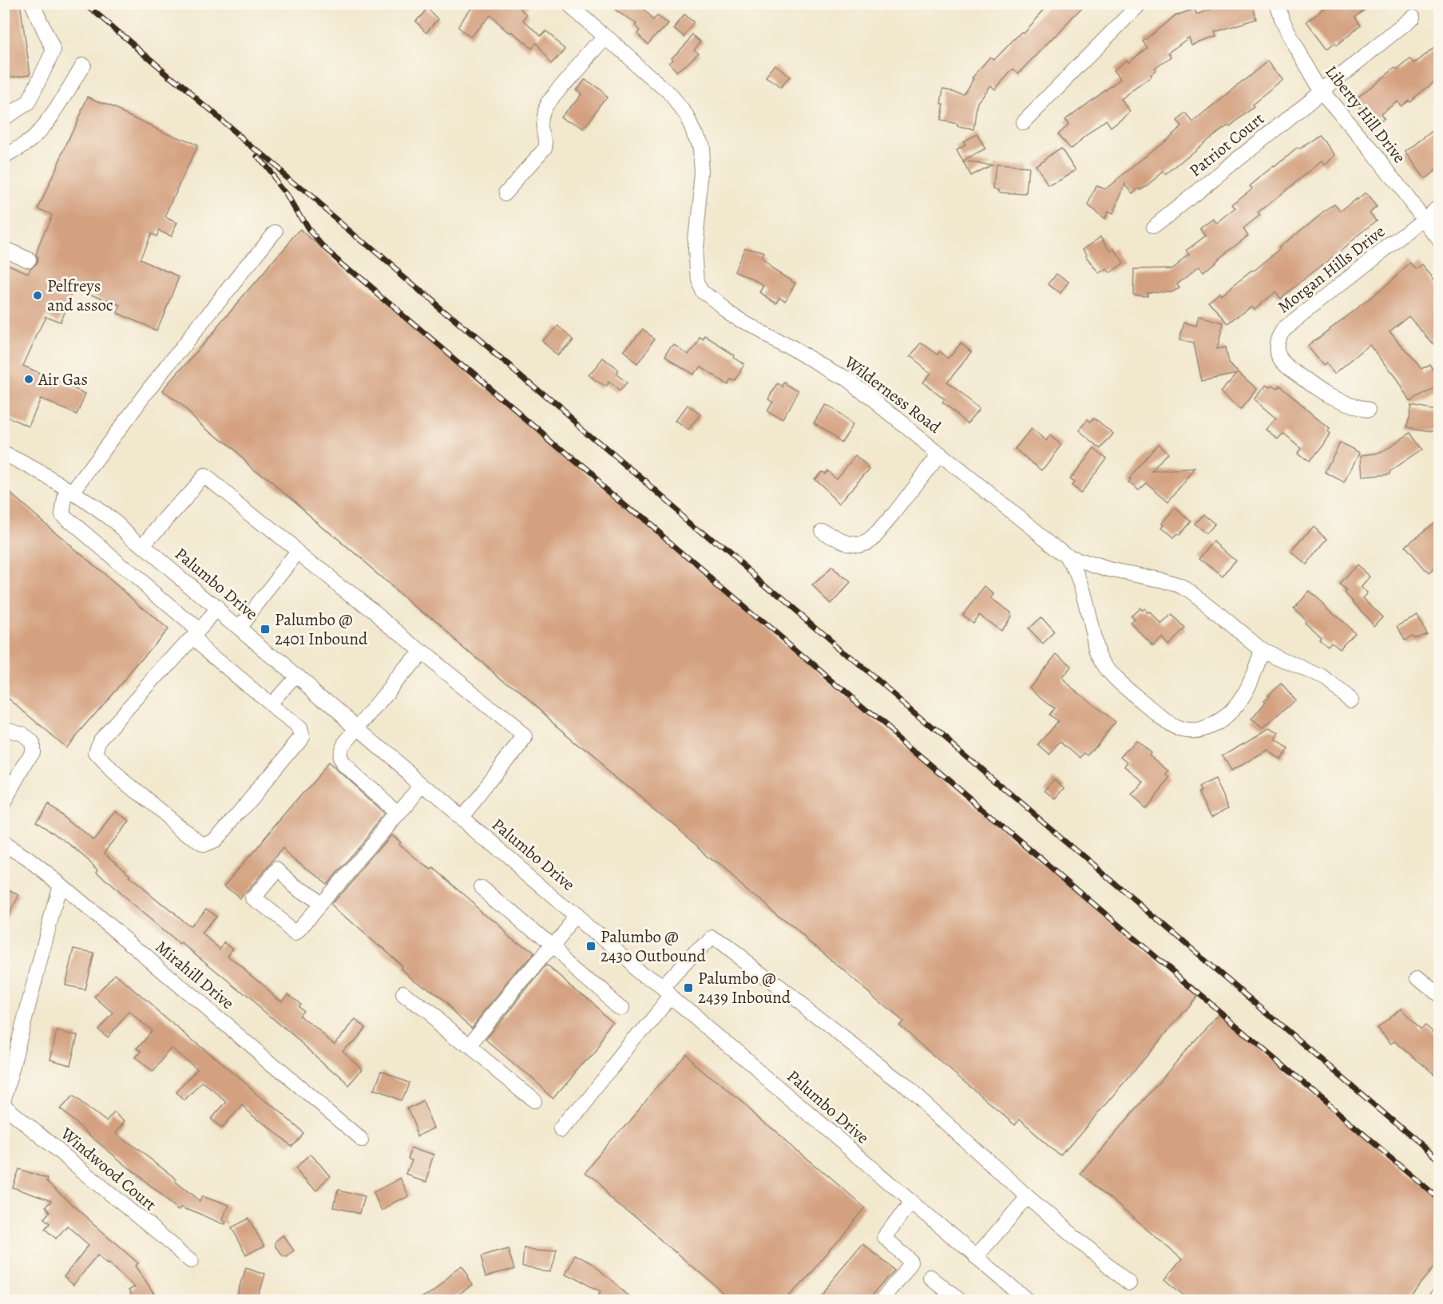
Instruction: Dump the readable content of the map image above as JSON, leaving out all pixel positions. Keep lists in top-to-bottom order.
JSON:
{
  "streets": {
    "street": [
      "Liberty Hill Drive",
      "Patriot Court",
      "Morgan Hills Drive",
      "Wilderness Road",
      "Palumbo Drive",
      "Mirahill Drive",
      "Windwood Court"
    ]
  },
  "crossings": [
    ["Liberty Hill Drive", "Patriot Court"],
    ["Liberty Hill Drive", "Morgan Hills Drive"]
  ],
  "places": {
    "other": ["Pelfreys and assoc", "Air Gas"],
    "transit": ["Palumbo @ 2401 Inbound", "Palumbo @ 2430 Outbound", "Palumbo @ 2439 Inbound"]
  }
}
